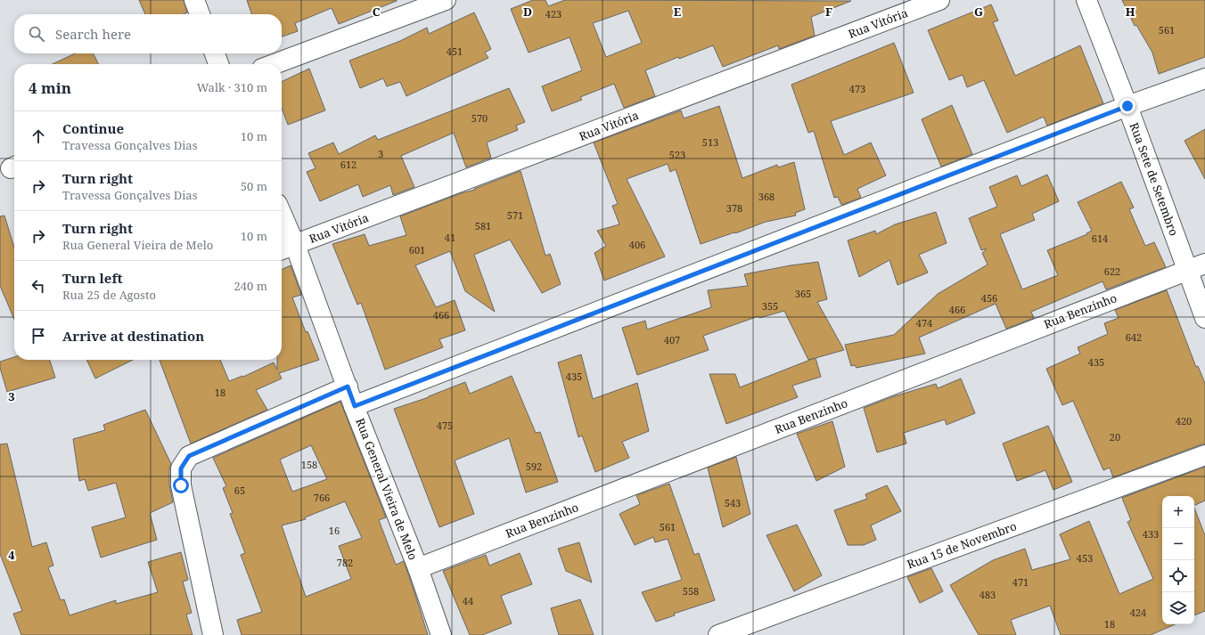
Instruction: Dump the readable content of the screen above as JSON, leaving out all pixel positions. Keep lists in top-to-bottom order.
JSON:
{
  "streets": {
    "street": [
      "Rua Vitória",
      "Rua Sete de Setembro",
      "Rua Benzinho",
      "Rua General Vieira de Melo",
      "Rua 15 de Novembro"
    ]
  },
  "crossings": [
    ["Rua Vitória", "Rua General Vieira de Melo"],
    ["Rua Sete de Setembro", "Rua Benzinho"],
    ["Rua Benzinho", "Rua General Vieira de Melo"]
  ],
  "house_numbers": [
    "423",
    "561",
    "451",
    "473",
    "570",
    "513",
    "3",
    "523",
    "612",
    "368",
    "378",
    "571",
    "581",
    "41",
    "614",
    "406",
    "601",
    "622",
    "365",
    "456",
    "355",
    "466",
    "466",
    "474",
    "642",
    "407",
    "435",
    "435",
    "18",
    "420",
    "475",
    "20",
    "158",
    "592",
    "65",
    "766",
    "543",
    "561",
    "16",
    "433",
    "453",
    "782",
    "471",
    "558",
    "483",
    "44",
    "424",
    "18"
  ],
  "page": {
    "search": "Search here",
    "heading": ["4 min", "Walk · 310 m"],
    "list": [
      ["Continue", "Travessa Gonçalves Dias", "10 m"],
      ["Turn right", "Travessa Gonçalves Dias", "50 m"],
      ["Turn right", "Rua General Vieira de Melo", "10 m"],
      ["Turn left", "Rua 25 de Agosto", "240 m"],
      "Arrive at destination"
    ],
    "map_buttons": ["+", "−"]
  },
  "grid": {
    "columns": [
      "C",
      "D",
      "E",
      "F",
      "G",
      "H"
    ],
    "rows": ["3", "4"]
  }
}
